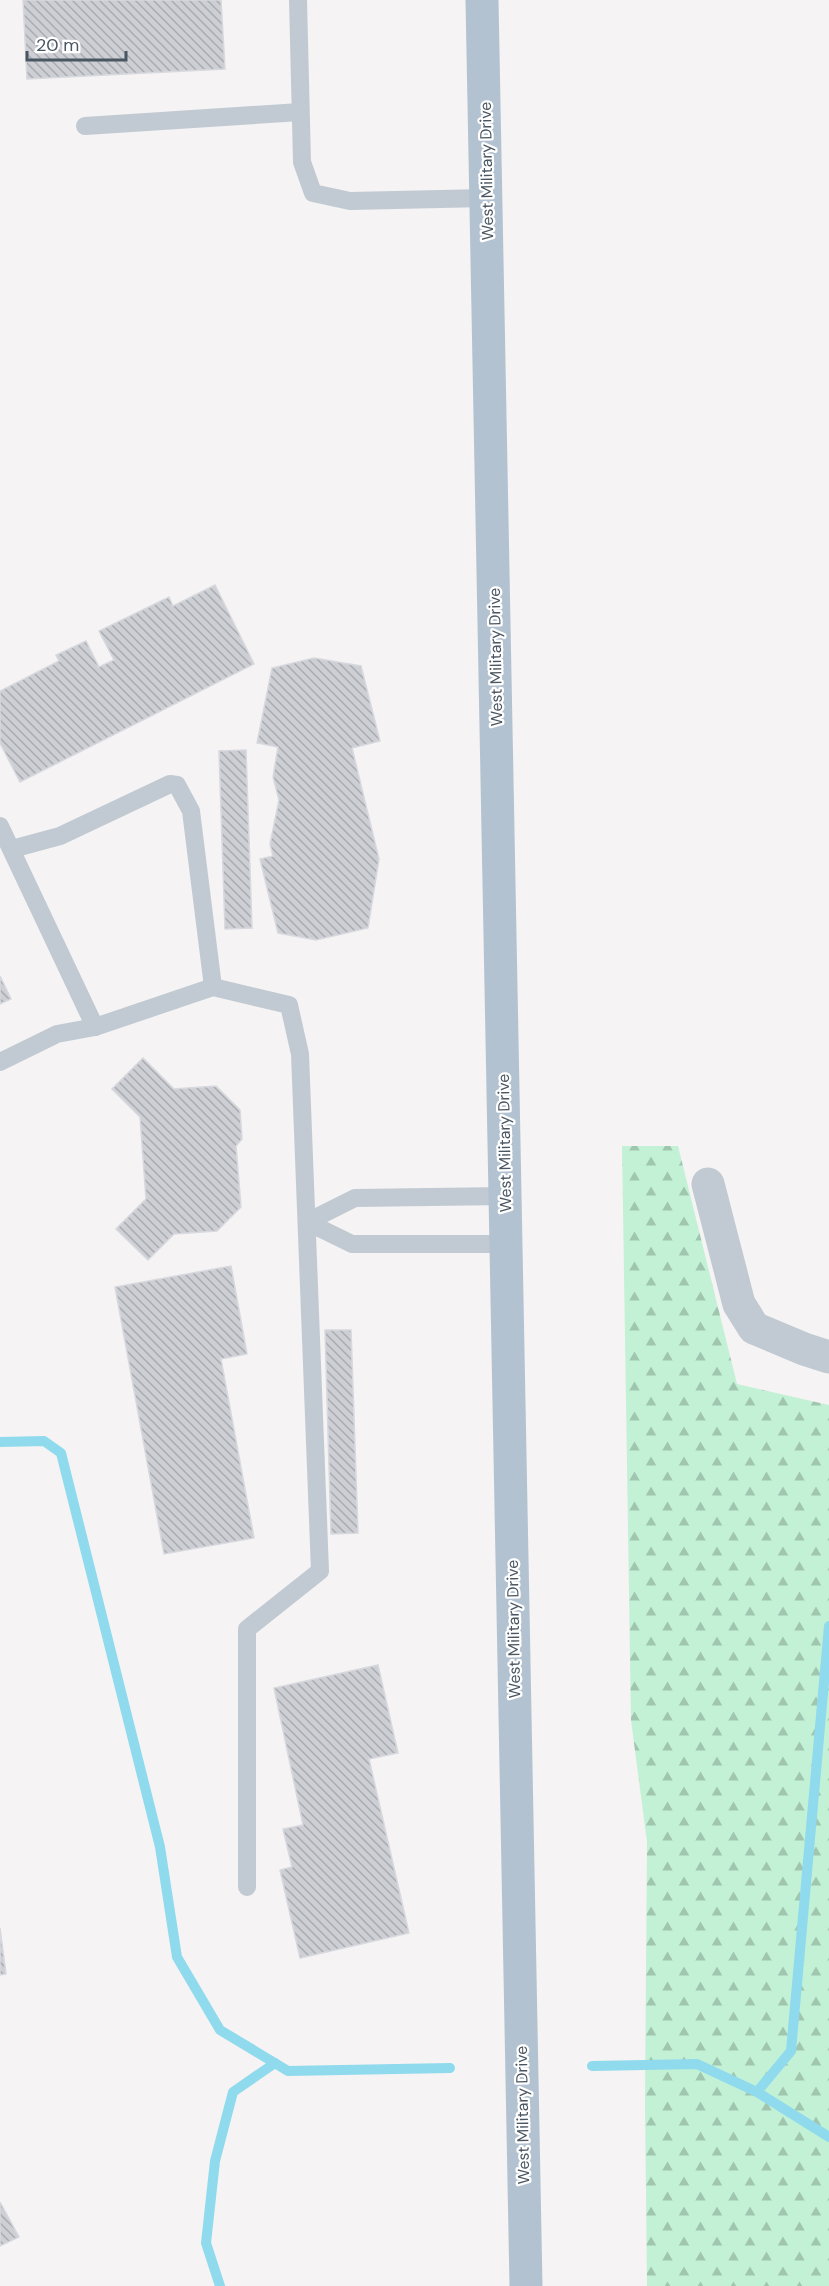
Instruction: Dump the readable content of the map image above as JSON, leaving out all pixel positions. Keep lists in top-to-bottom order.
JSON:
{
  "streets": {
    "main road": ["West Military Drive"]
  },
  "scale_bar": "20 m"
}
